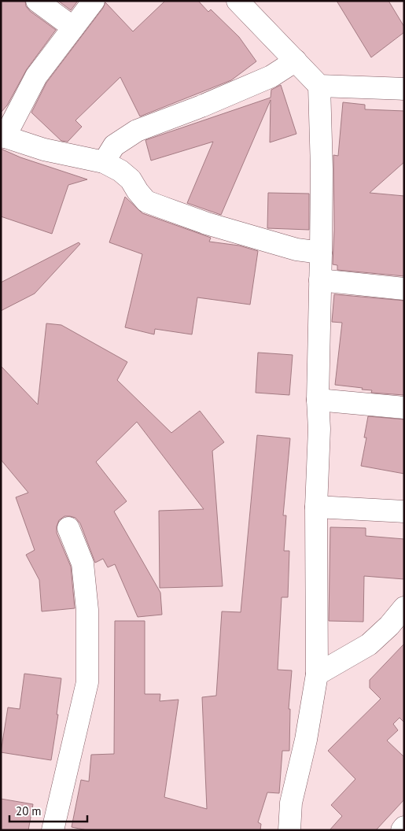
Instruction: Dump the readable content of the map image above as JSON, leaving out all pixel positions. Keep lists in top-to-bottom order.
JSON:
{
  "scale_bar": "20 m"
}
